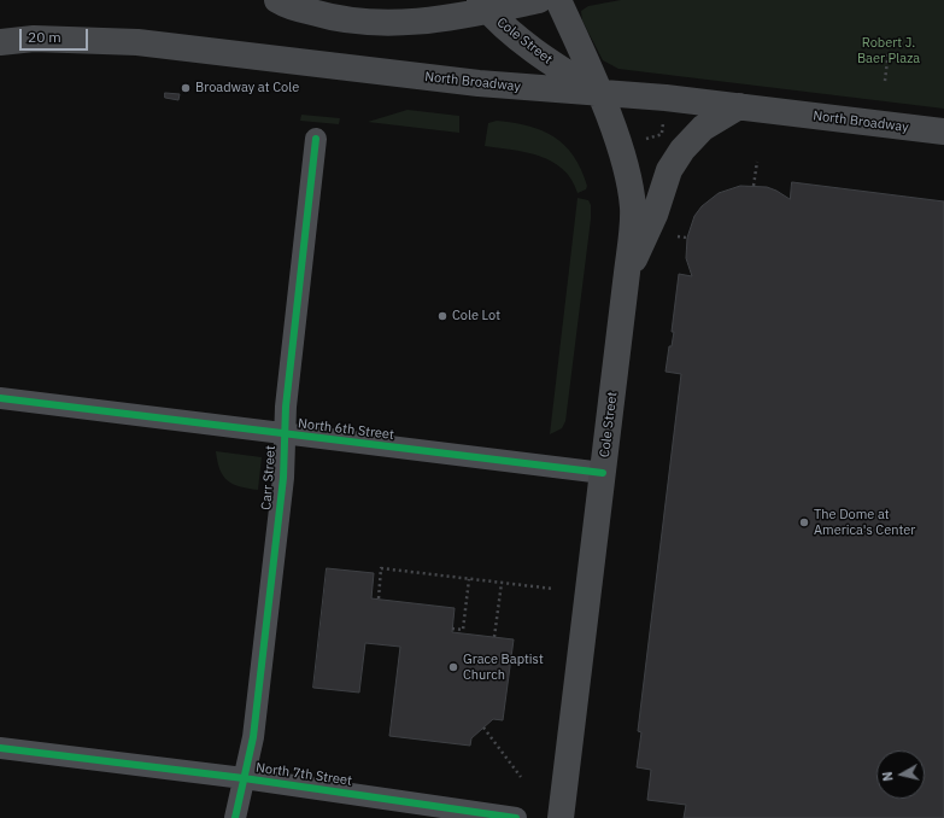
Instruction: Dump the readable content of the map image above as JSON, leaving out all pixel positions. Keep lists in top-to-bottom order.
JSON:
{
  "streets": {
    "main road": ["Cole Street", "North Broadway"],
    "street": ["North 6th Street", "Carr Street", "North 7th Street"]
  },
  "crossings": [
    ["Cole Street", "North Broadway"],
    ["Cole Street", "North 6th Street"],
    ["North 6th Street", "Carr Street"],
    ["Carr Street", "North 7th Street"]
  ],
  "parks": ["Robert J. Baer Plaza"],
  "places": [
    "Broadway at Cole",
    "Cole Lot",
    "The Dome at America's Center",
    "Grace Baptist Church"
  ],
  "scale_bar": "20 m",
  "north": "left"
}
